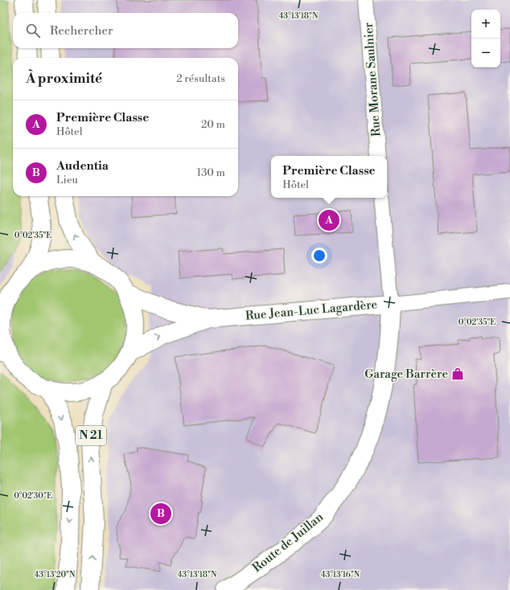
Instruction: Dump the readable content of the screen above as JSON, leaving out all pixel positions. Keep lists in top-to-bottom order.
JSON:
{
  "streets": {
    "main road": ["Rue Jean-Luc Lagardère", "N 21", "Route de Juillan"],
    "street": ["Rue Morane Saulnier"]
  },
  "crossings": [
    ["Rue Jean-Luc Lagardère", "Route de Juillan"]
  ],
  "places": {
    "shop": ["Garage Barrère"]
  },
  "page": {
    "map_buttons": ["+", "−"],
    "search": "Rechercher",
    "heading": ["À proximité", "2 résultats"],
    "list": [
      {
        "mark": "A",
        "name": "Première Classe",
        "note": "Hôtel",
        "value": "20 m"
      },
      {
        "mark": "B",
        "name": "Audentia",
        "note": "Lieu",
        "value": "130 m"
      }
    ],
    "popup": ["Première Classe", "Hôtel"],
    "pins": ["A", "B"]
  },
  "coordinates": [
    "43°13'18\"N",
    "0°02'35\"E",
    "0°02'30\"E",
    "43°13'20\"N",
    "43°13'16\"N"
  ]
}
